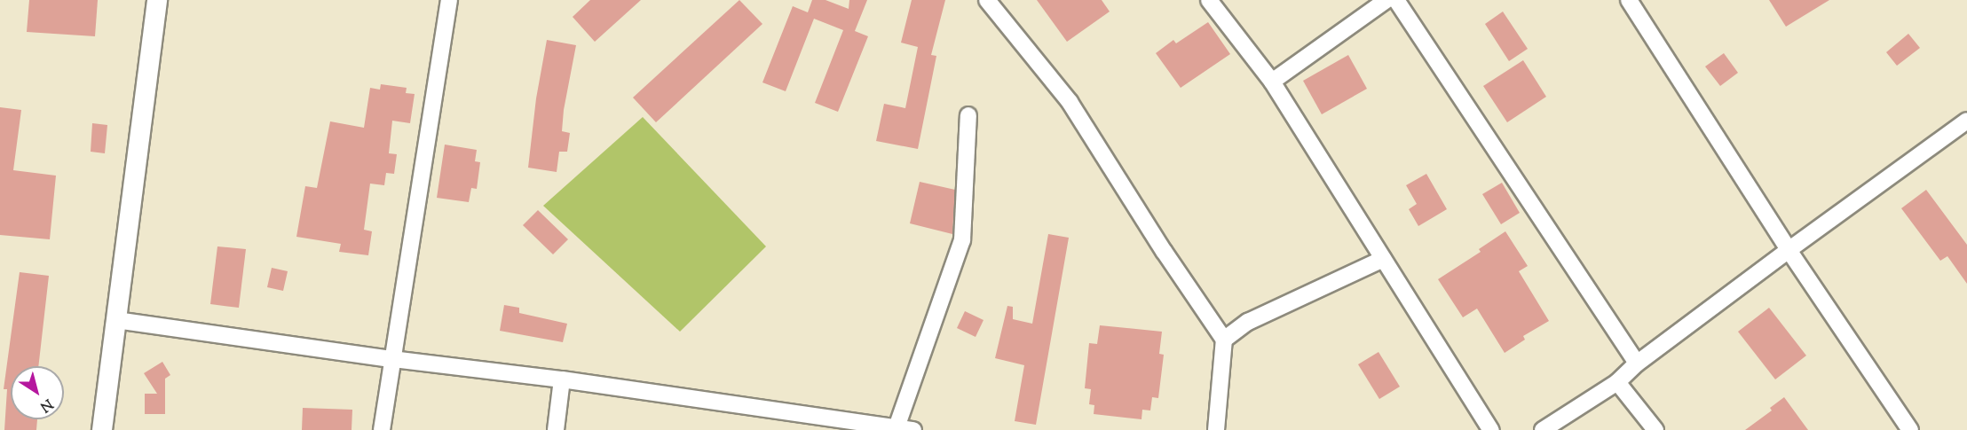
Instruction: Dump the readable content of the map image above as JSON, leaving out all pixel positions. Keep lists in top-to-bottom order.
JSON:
{
  "north": "bottom right"
}
